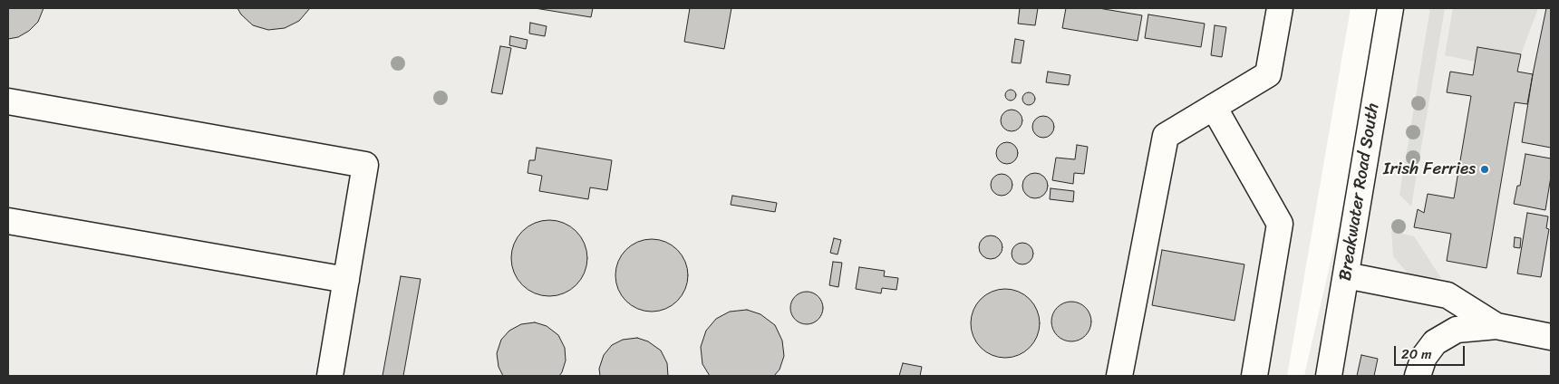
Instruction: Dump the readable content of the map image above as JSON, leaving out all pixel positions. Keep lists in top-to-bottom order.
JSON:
{
  "streets": {
    "street": ["Breakwater Road South"]
  },
  "places": ["Irish Ferries"],
  "scale_bar": "20 m"
}
